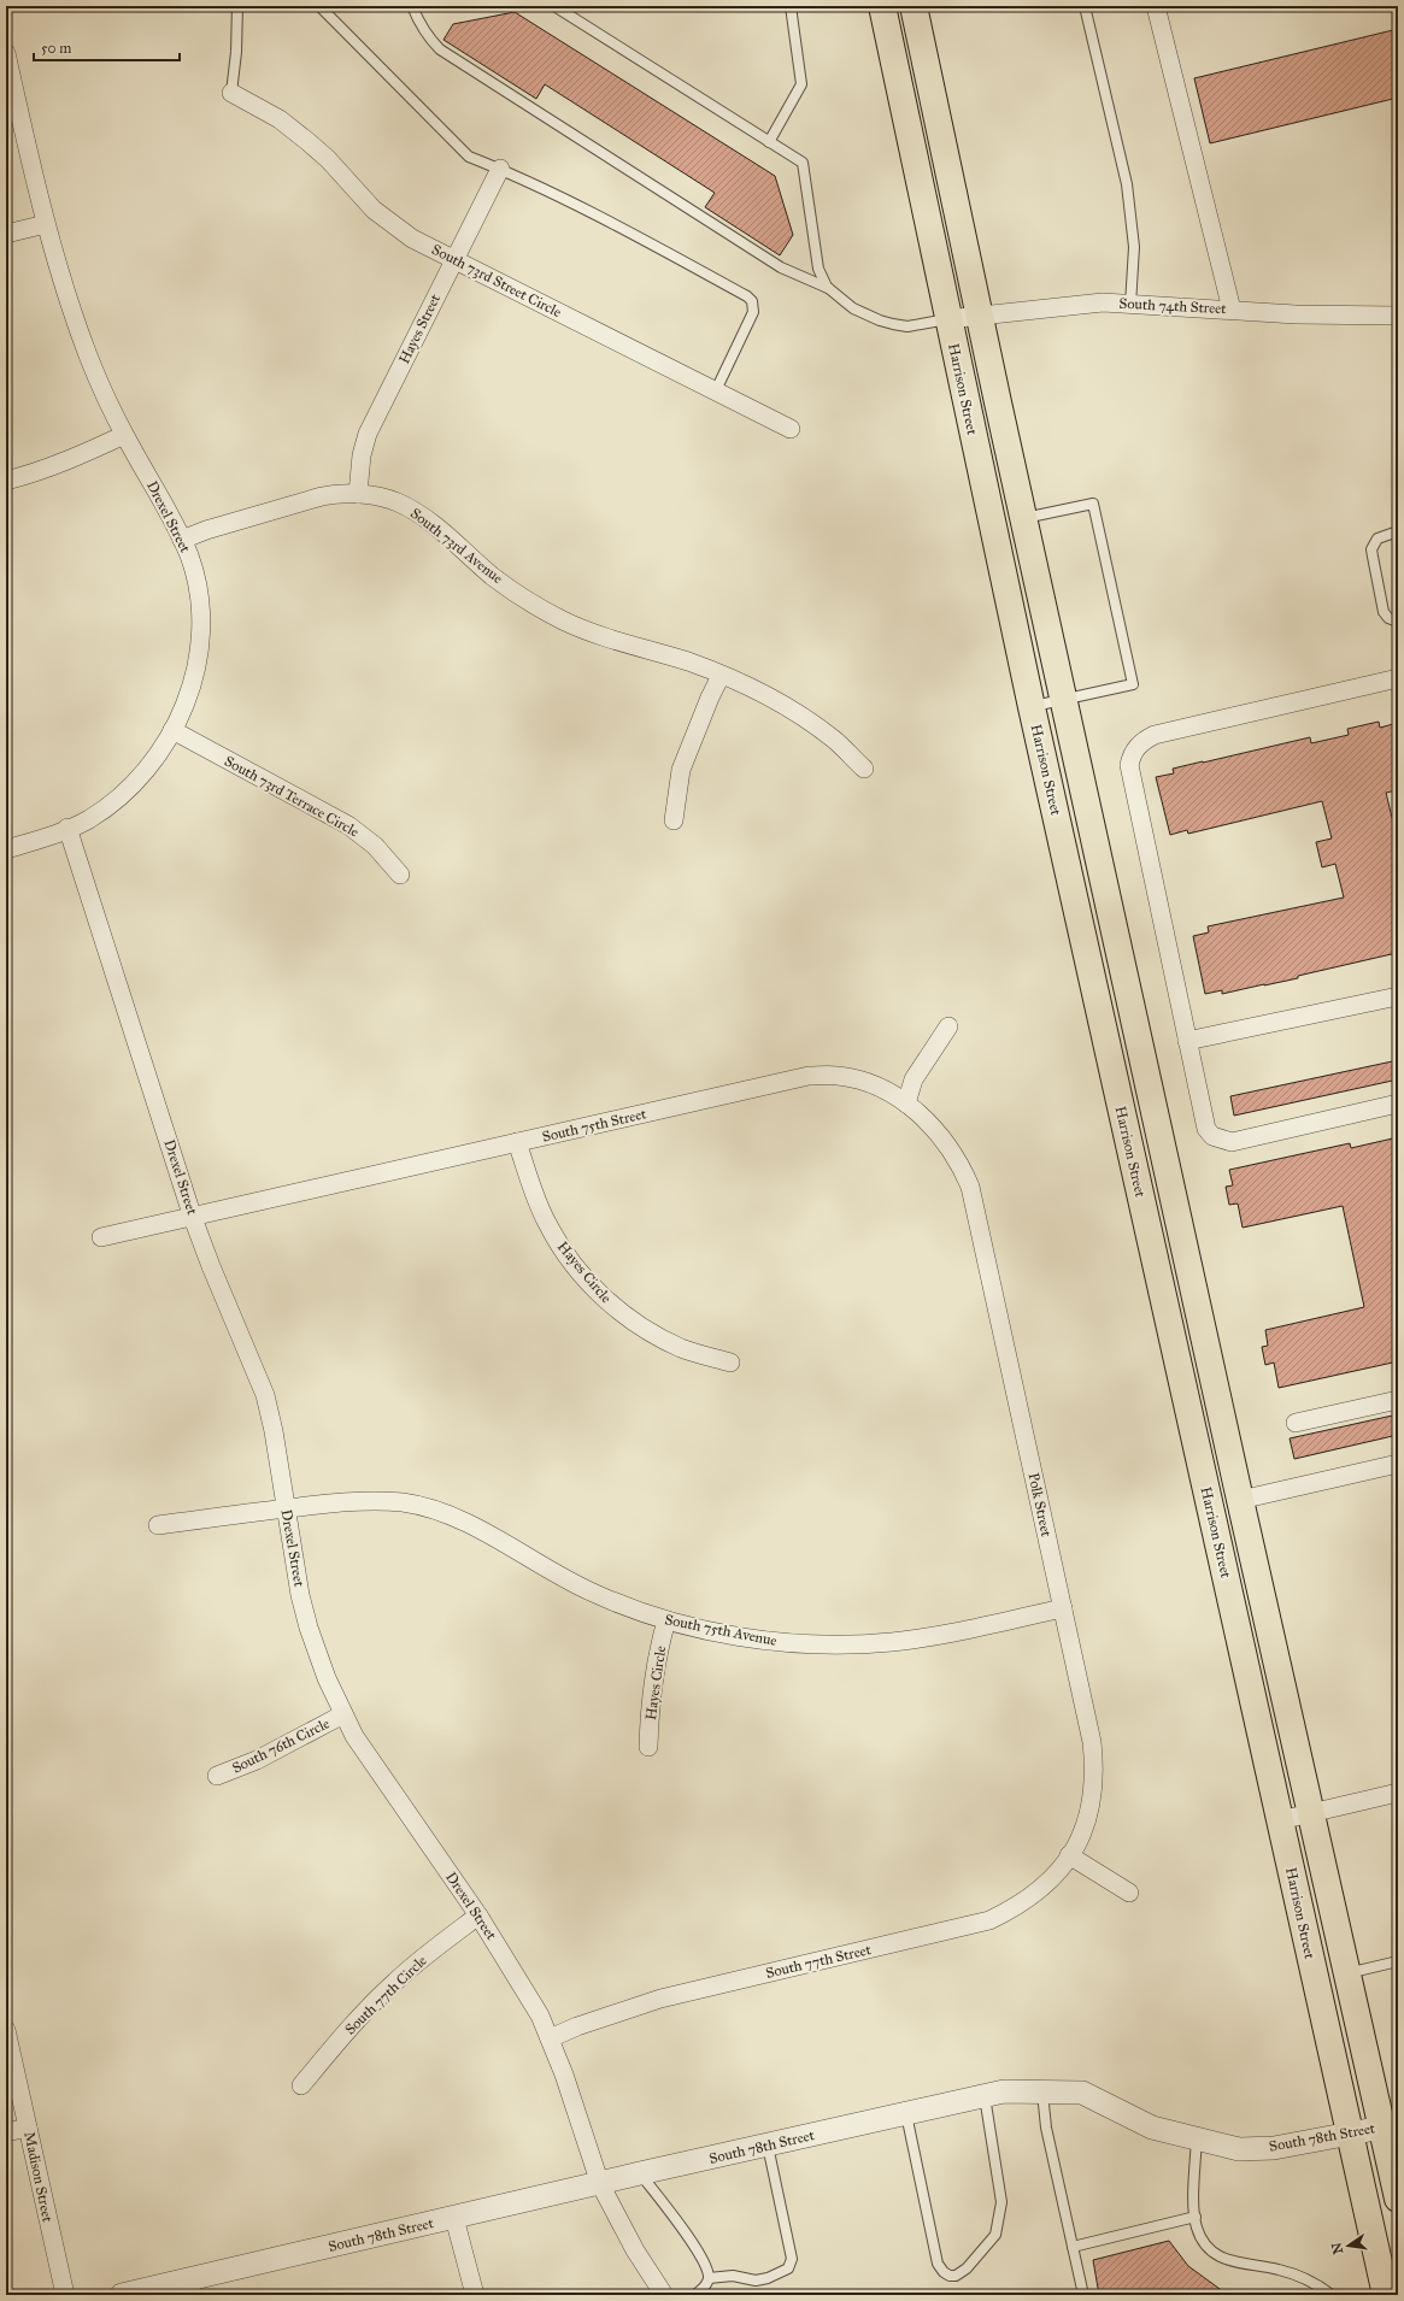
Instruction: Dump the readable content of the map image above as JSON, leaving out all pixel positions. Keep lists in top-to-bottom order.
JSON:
{
  "streets": {
    "main road": ["Harrison Street"],
    "street": [
      "South 73rd Street Circle",
      "South 74th Street",
      "Hayes Street",
      "Drexel Street",
      "South 73rd Avenue",
      "South 73rd Terrace Circle",
      "South 75th Street",
      "Hayes Circle",
      "Polk Street",
      "South 75th Avenue",
      "South 76th Circle",
      "South 77th Street",
      "South 77th Circle",
      "South 78th Street",
      "Madison Street"
    ]
  },
  "crossings": [
    ["South 73rd Street Circle", "Hayes Street"],
    ["South 74th Street", "Harrison Street"],
    ["Hayes Street", "South 73rd Avenue"],
    ["Harrison Street", "South 78th Street"],
    ["Drexel Street", "South 73rd Avenue"],
    ["Drexel Street", "South 73rd Terrace Circle"],
    ["Drexel Street", "South 75th Street"],
    ["Drexel Street", "South 75th Avenue"],
    ["Drexel Street", "South 76th Circle"],
    ["Drexel Street", "South 77th Street"],
    ["Drexel Street", "South 77th Circle"],
    ["Drexel Street", "South 78th Street"],
    ["South 75th Street", "Hayes Circle"],
    ["South 75th Street", "Polk Street"],
    ["Hayes Circle", "South 75th Avenue"],
    ["Polk Street", "South 75th Avenue"],
    ["Polk Street", "South 77th Street"]
  ],
  "scale_bar": "50 m",
  "north": "left"
}
